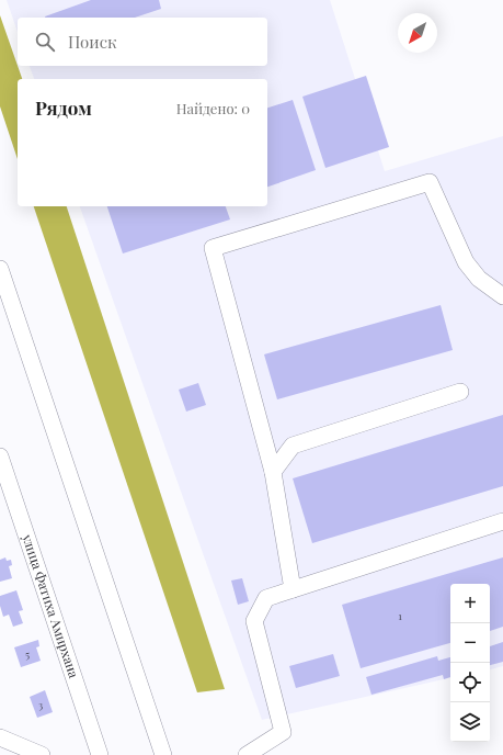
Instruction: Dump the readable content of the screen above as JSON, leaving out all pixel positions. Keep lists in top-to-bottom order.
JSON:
{
  "streets": {
    "street": ["улица Фатиха Амирхана"]
  },
  "house_numbers": ["1", "5", "3"],
  "north": "bottom left",
  "page": {
    "search": "Поиск",
    "heading": ["Рядом", "Найдено: 0"],
    "map_buttons": ["+", "−"]
  }
}
